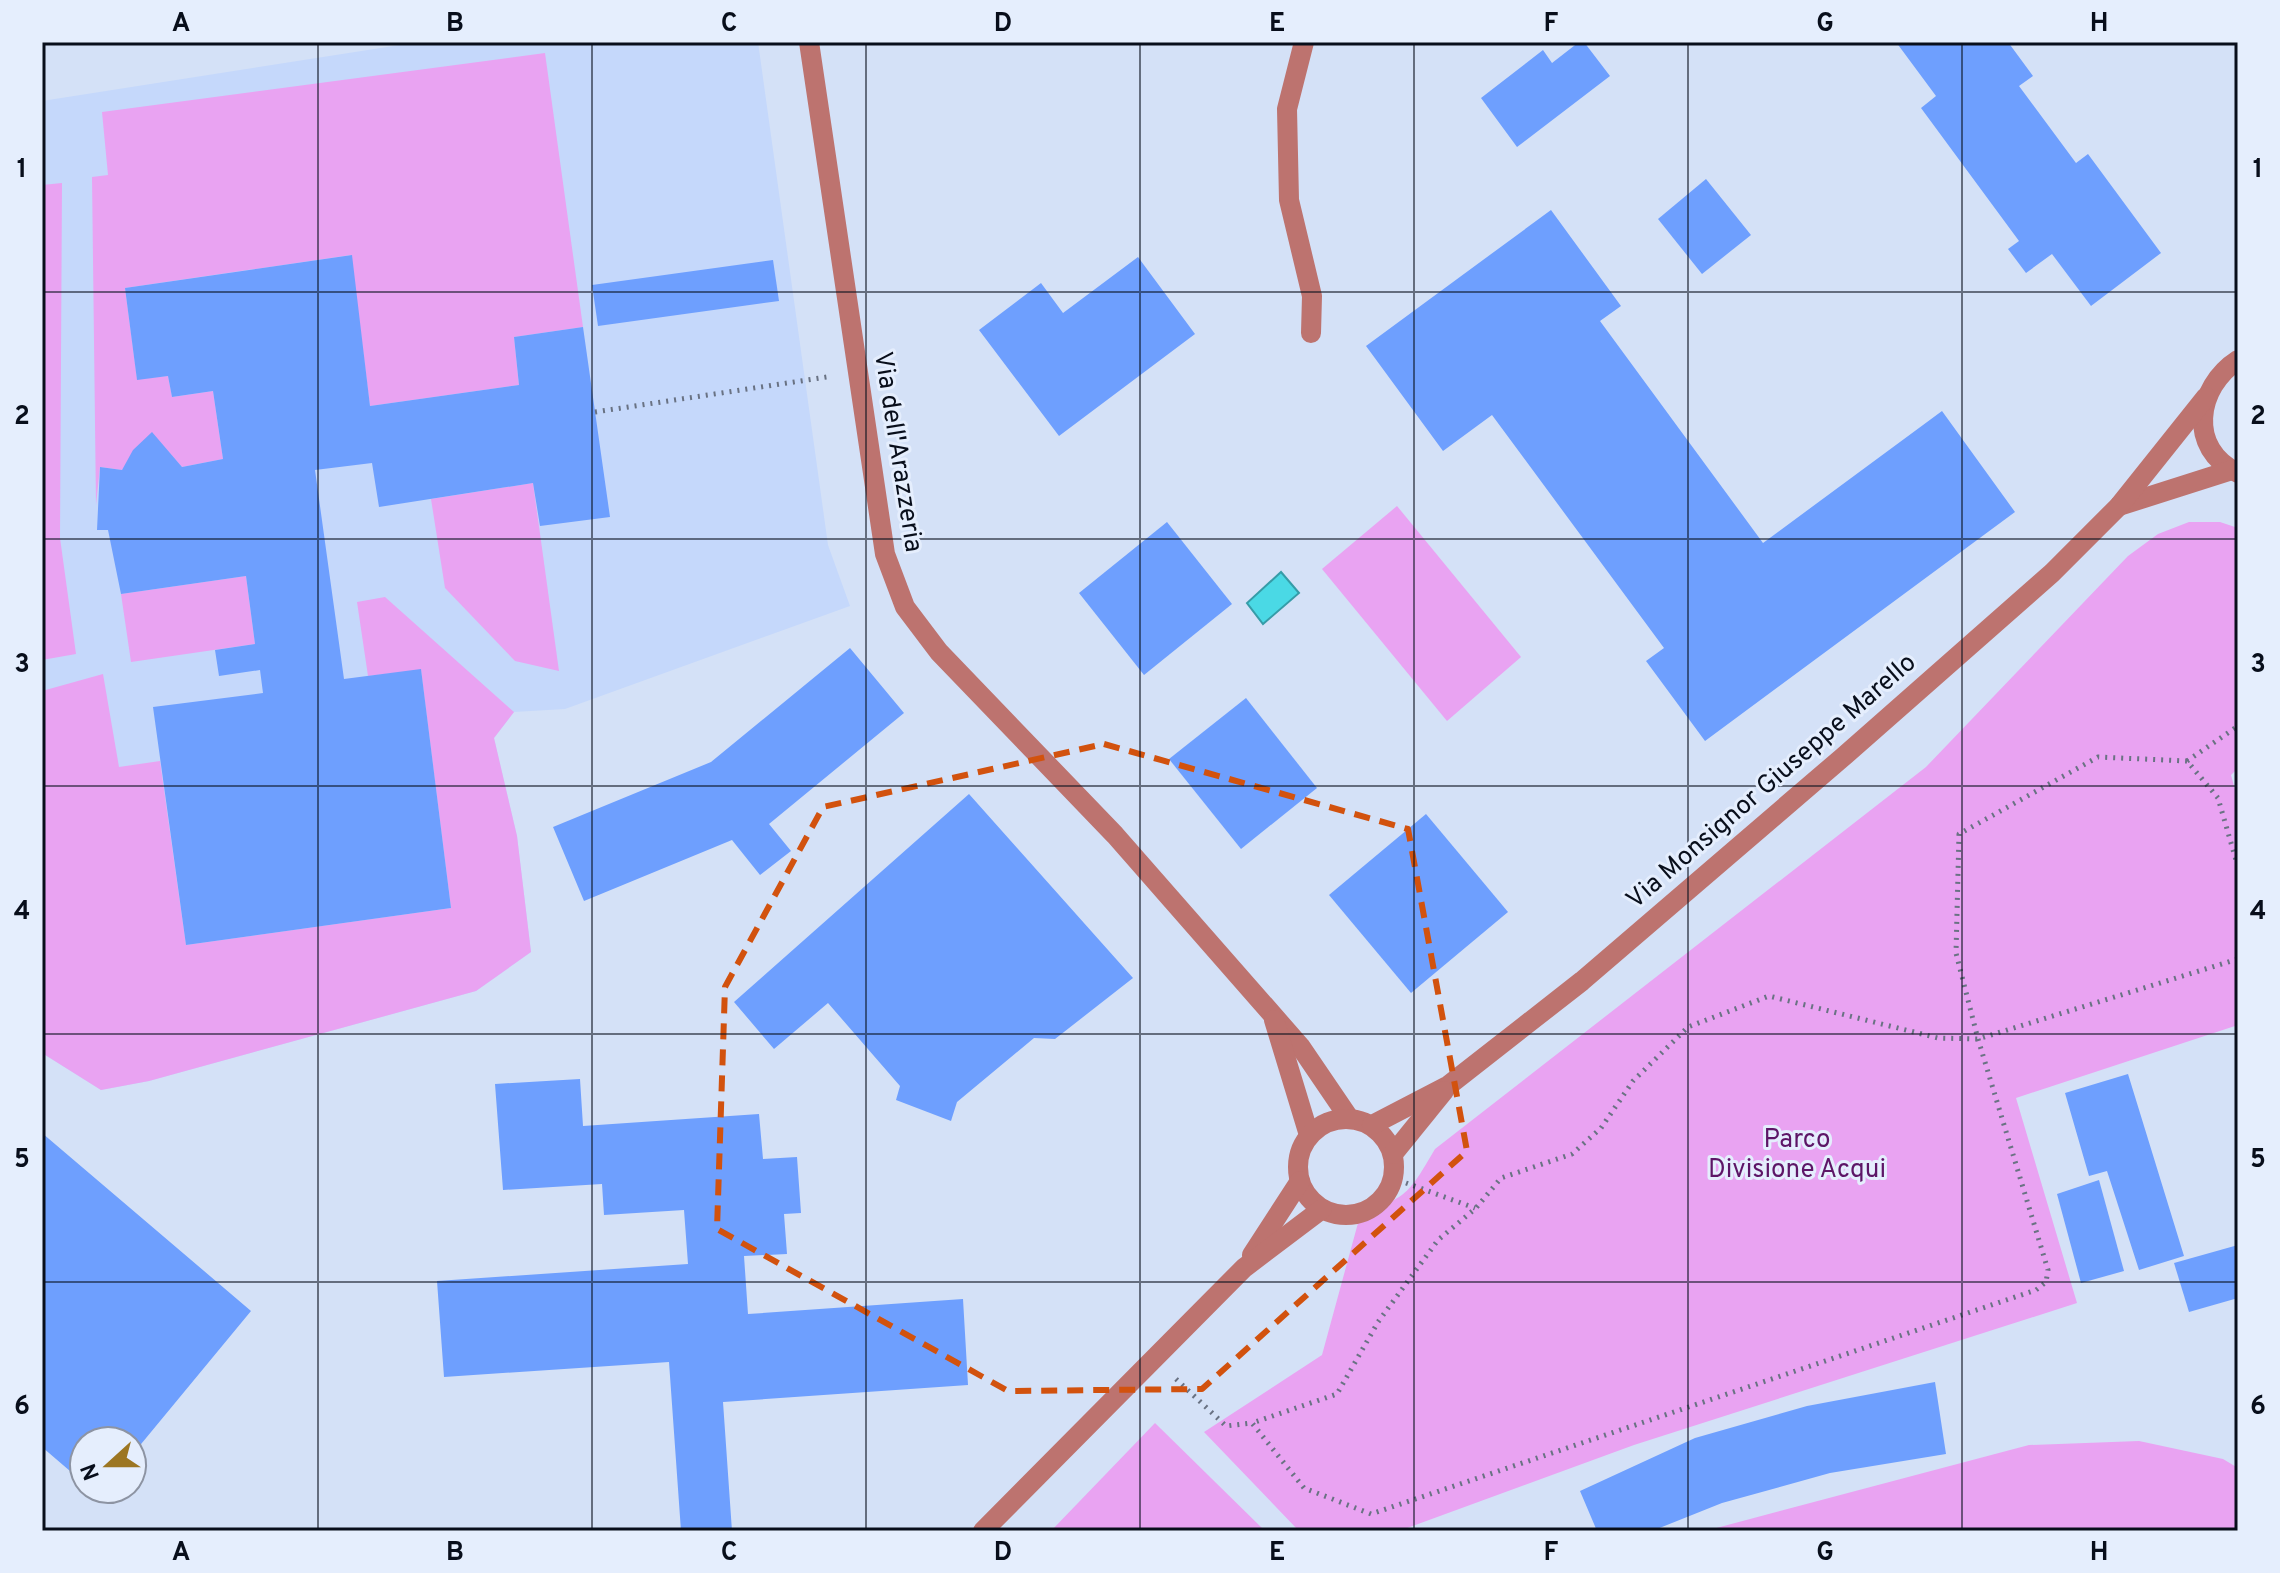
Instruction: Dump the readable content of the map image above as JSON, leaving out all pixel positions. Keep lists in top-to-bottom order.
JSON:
{
  "streets": {
    "street": ["Via dell'Arazzeria", "Via Monsignor Giuseppe Marello"]
  },
  "crossings": [
    ["Via dell'Arazzeria", "Via Monsignor Giuseppe Marello"]
  ],
  "parks": ["Parco Divisione Acqui"],
  "north": "left",
  "grid": {
    "columns": [
      "A",
      "B",
      "C",
      "D",
      "E",
      "F",
      "G",
      "H"
    ],
    "rows": [
      "1",
      "2",
      "3",
      "4",
      "5",
      "6"
    ]
  }
}
